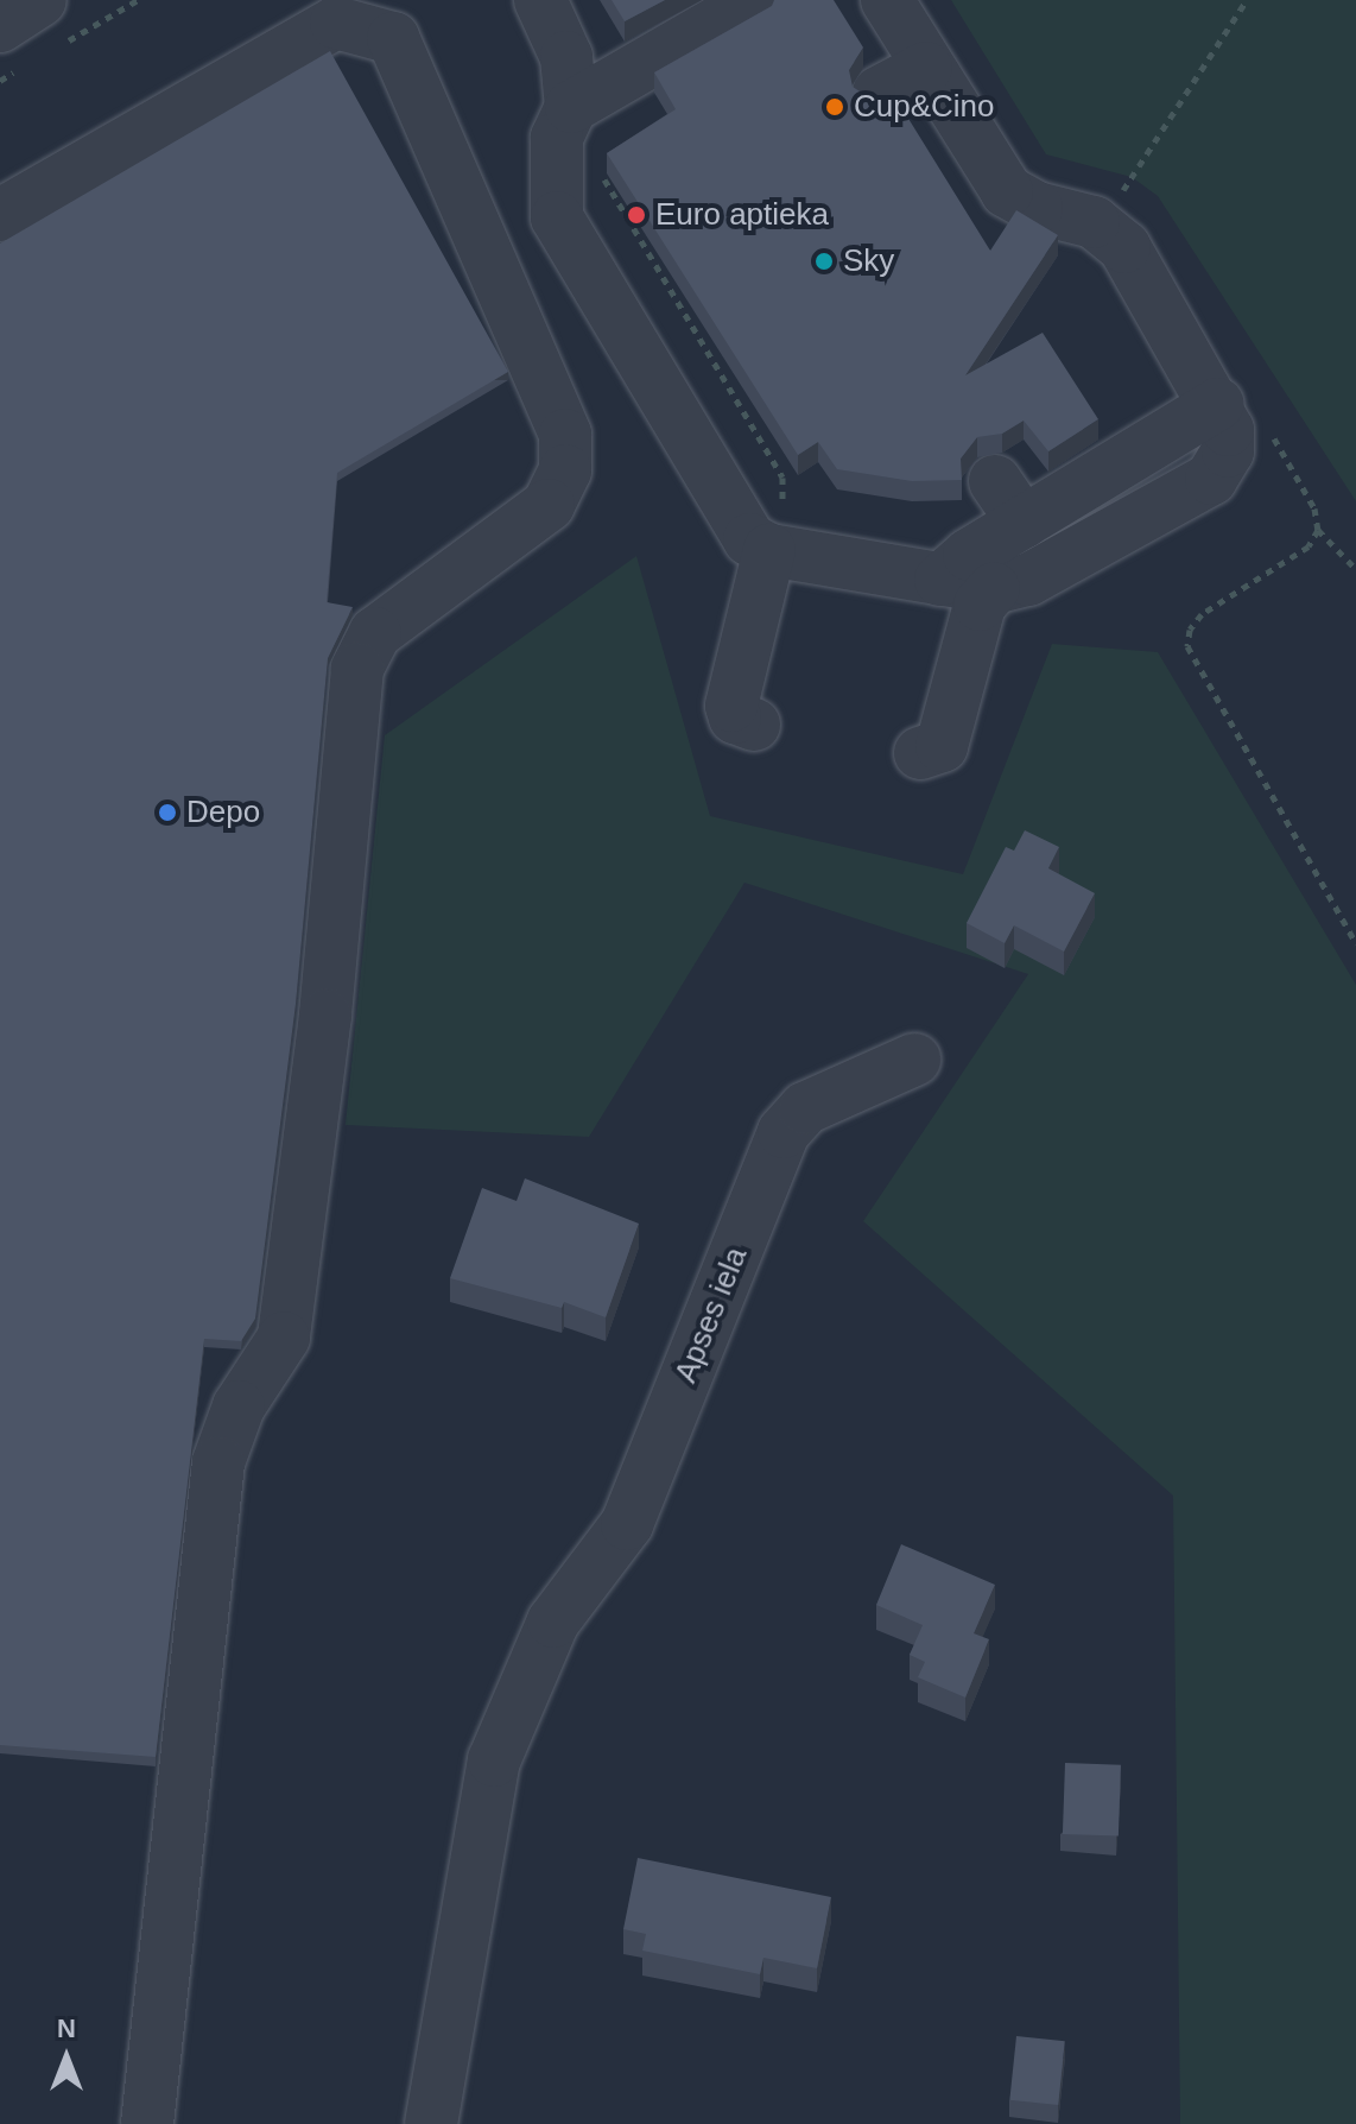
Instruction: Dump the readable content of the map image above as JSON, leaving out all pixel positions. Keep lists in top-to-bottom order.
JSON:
{
  "streets": {
    "street": ["Apses iela"]
  },
  "places": [
    "Cup&Cino",
    "Euro aptieka",
    "Sky",
    "Depo"
  ],
  "north": "top"
}
